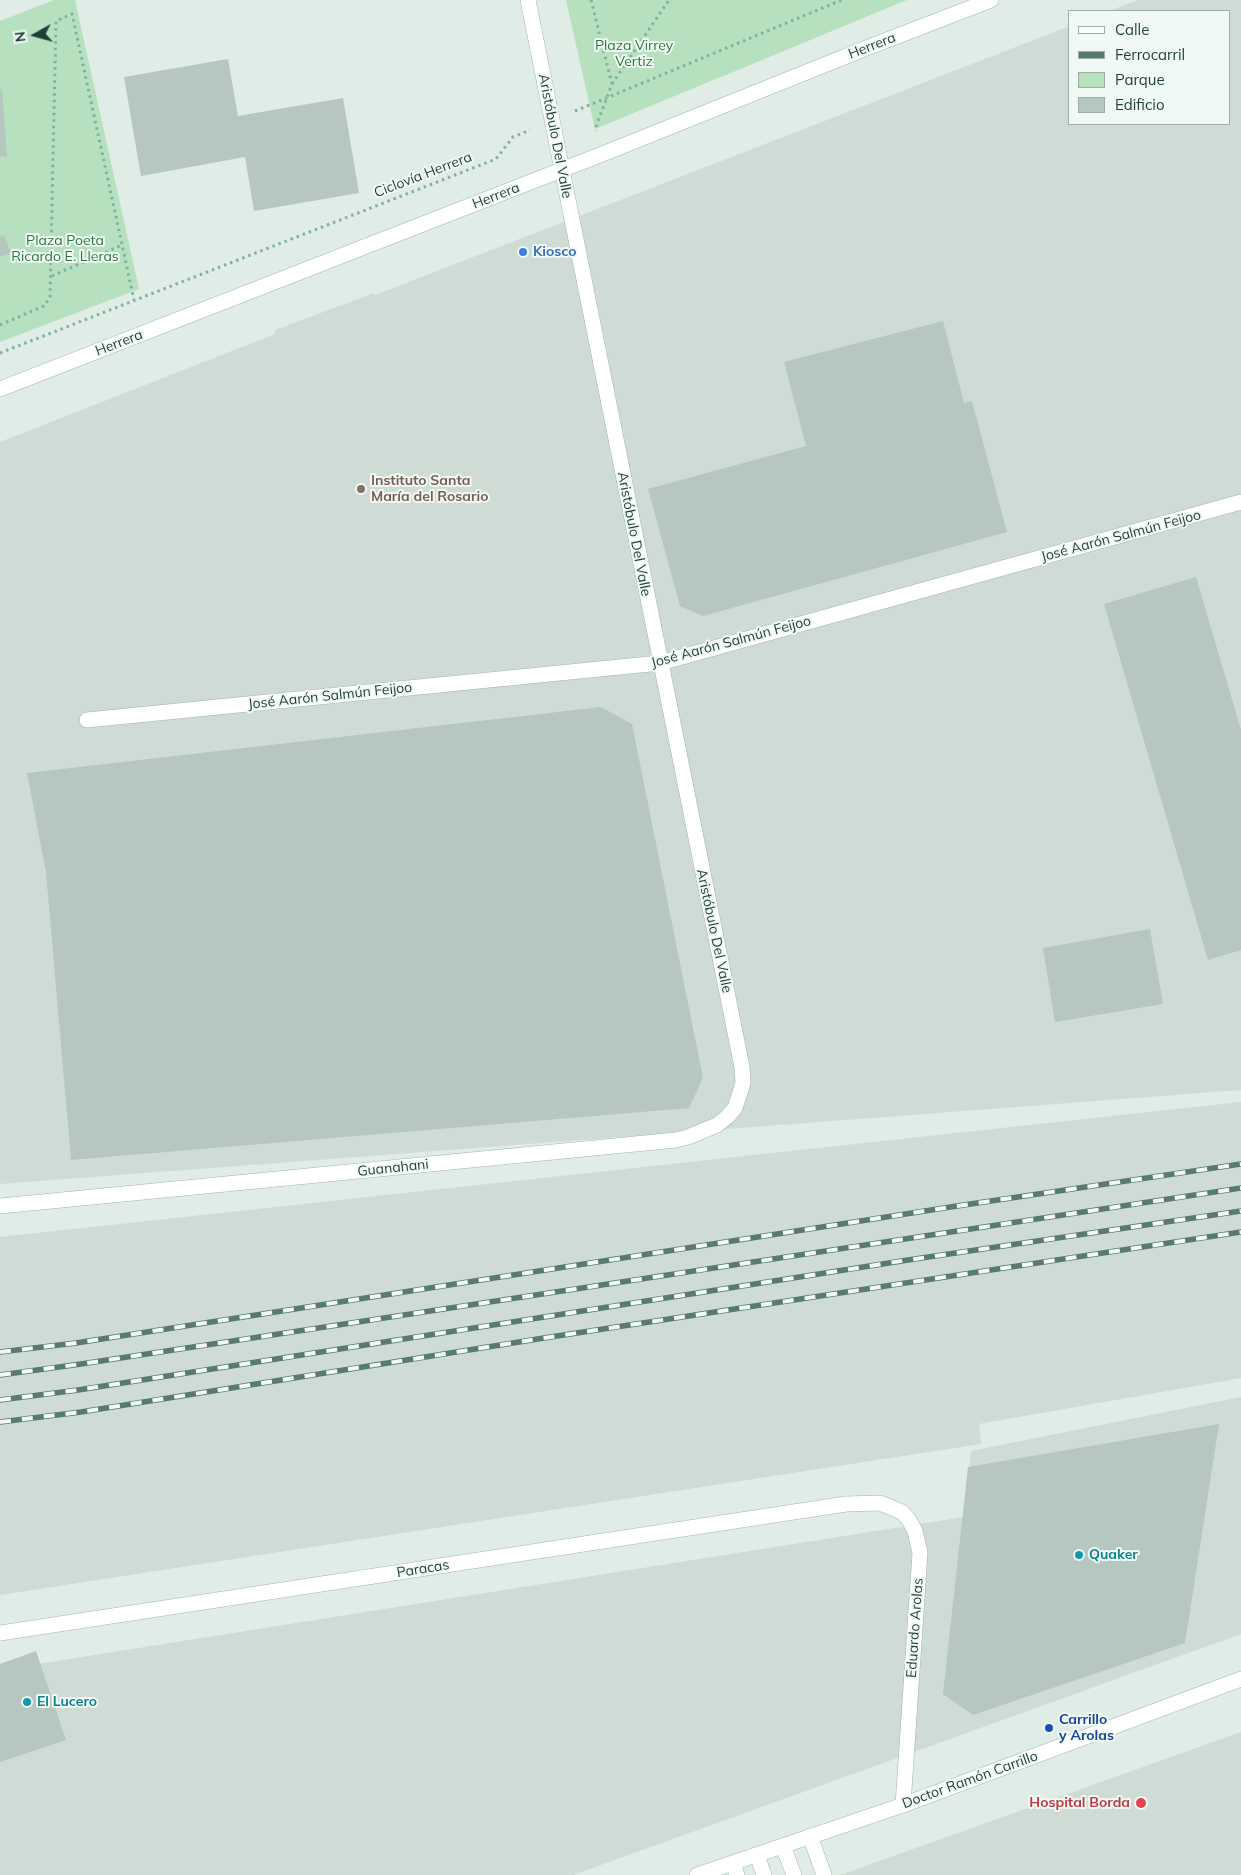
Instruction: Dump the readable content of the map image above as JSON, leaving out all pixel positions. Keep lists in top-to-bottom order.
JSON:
{
  "streets": {
    "street": [
      "Herrera",
      "Aristóbulo Del Valle",
      "José Aarón Salmún Feijoo",
      "Guanahani",
      "Paracas",
      "Eduardo Arolas",
      "Doctor Ramón Carrillo"
    ],
    "path": ["Ciclovía Herrera"]
  },
  "crossings": [
    ["Herrera", "Aristóbulo Del Valle"],
    ["Aristóbulo Del Valle", "Ciclovía Herrera"],
    ["Aristóbulo Del Valle", "José Aarón Salmún Feijoo"],
    ["Aristóbulo Del Valle", "Guanahani"],
    ["Paracas", "Eduardo Arolas"],
    ["Eduardo Arolas", "Doctor Ramón Carrillo"]
  ],
  "parks": ["Plaza Virrey Vertiz", "Plaza Poeta Ricardo E. Lleras"],
  "places": [
    "Kiosco",
    "Instituto Santa María del Rosario",
    "Quaker",
    "El Lucero",
    "Carrillo y Arolas",
    "Hospital Borda"
  ],
  "legend": [
    "Calle",
    "Ferrocarril",
    "Parque",
    "Edificio"
  ],
  "north": "left"
}
